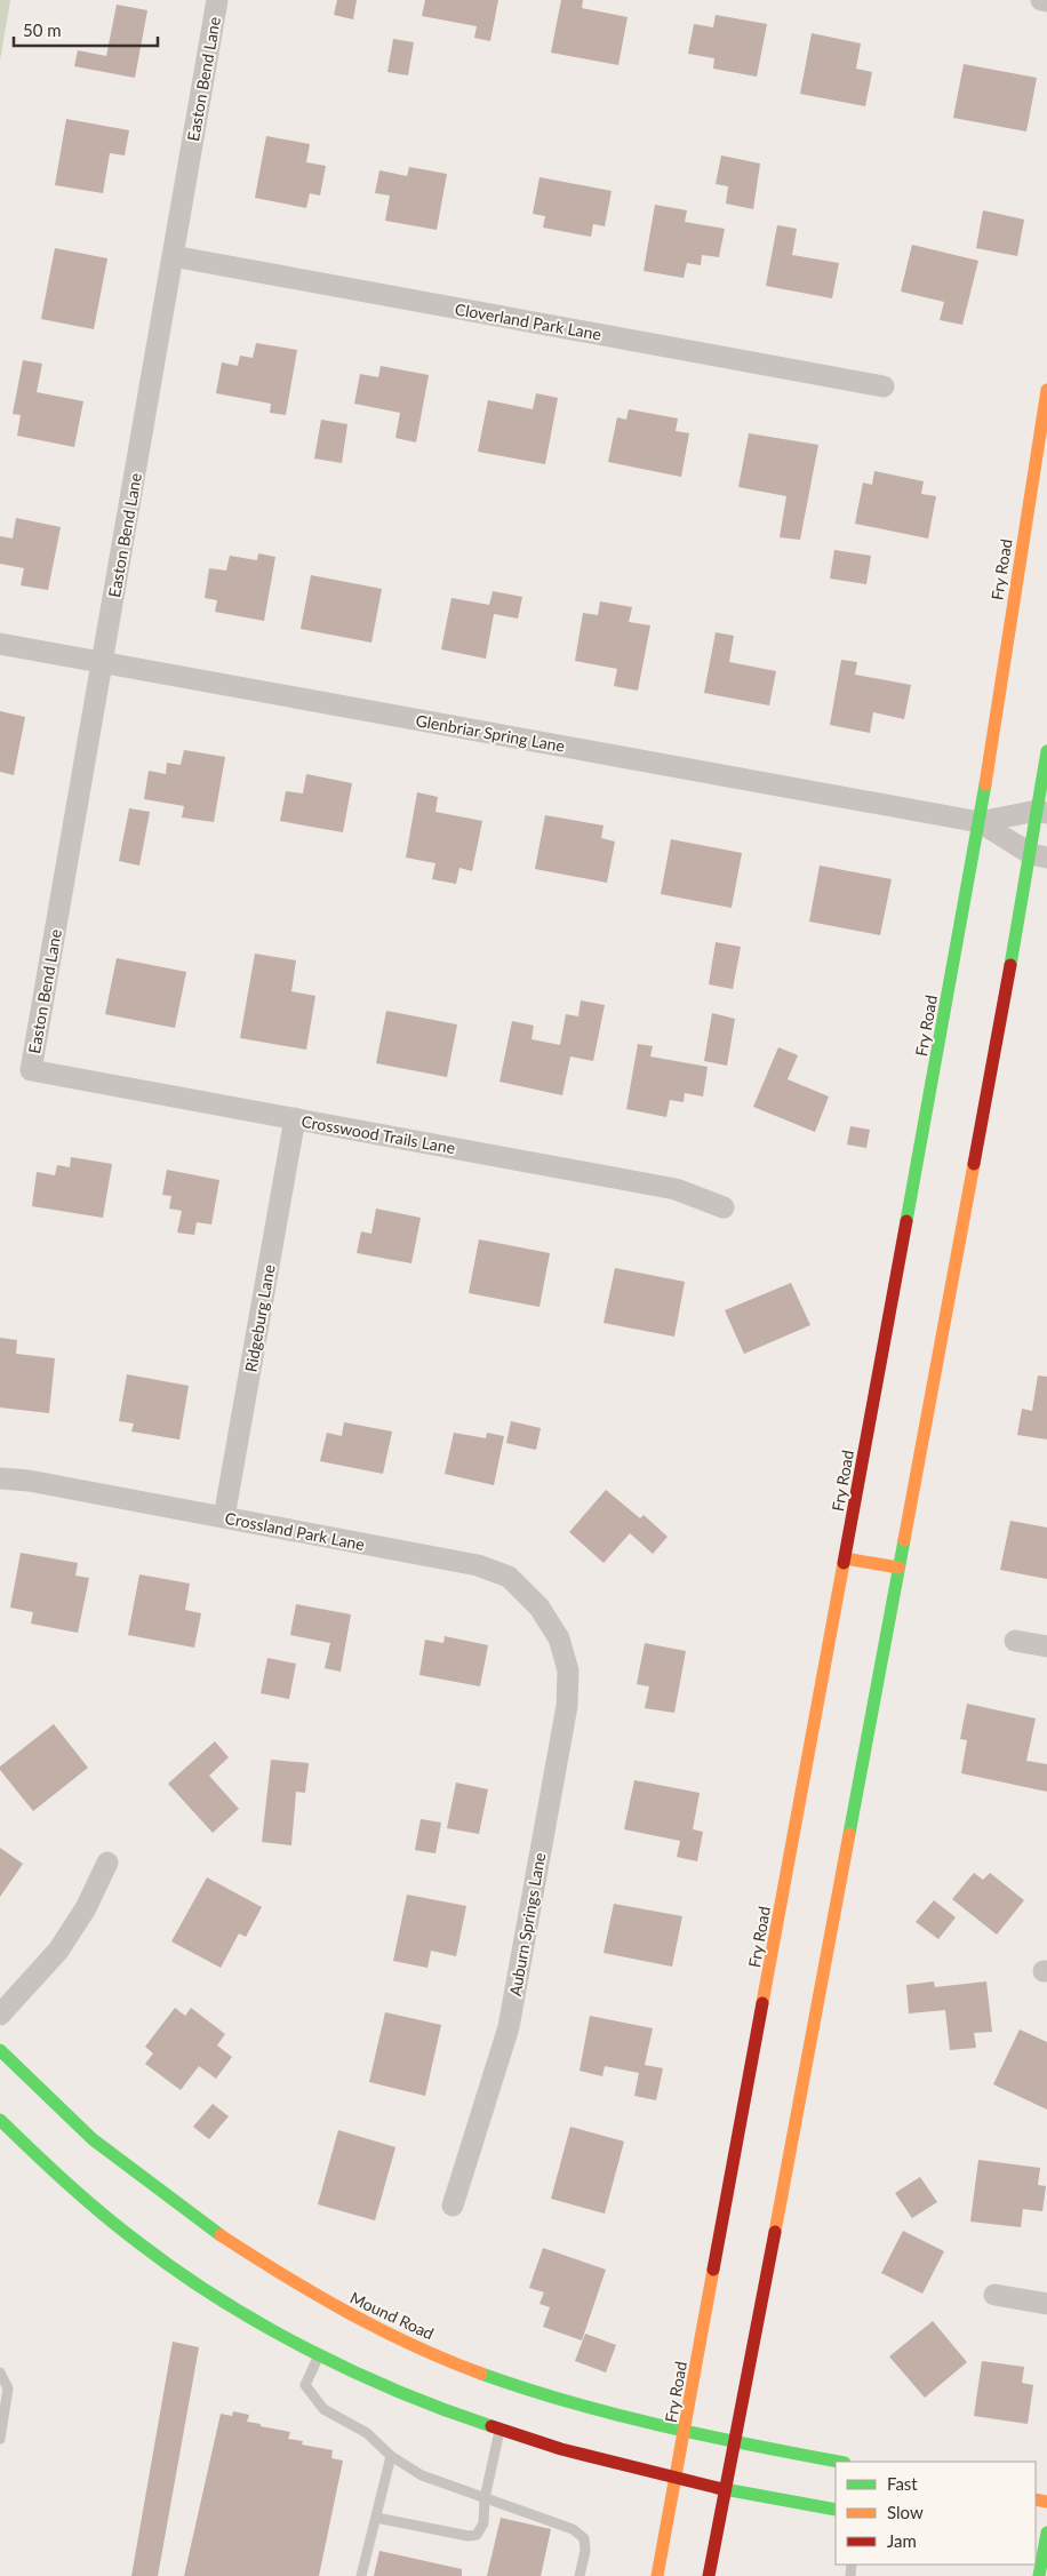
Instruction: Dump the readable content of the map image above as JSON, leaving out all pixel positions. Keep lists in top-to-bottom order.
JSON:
{
  "streets": {
    "main road": ["Fry Road", "Mound Road"],
    "street": [
      "Easton Bend Lane",
      "Cloverland Park Lane",
      "Glenbriar Spring Lane",
      "Crosswood Trails Lane",
      "Ridgeburg Lane",
      "Crossland Park Lane",
      "Auburn Springs Lane"
    ]
  },
  "crossings": [
    ["Easton Bend Lane", "Cloverland Park Lane"],
    ["Easton Bend Lane", "Glenbriar Spring Lane"],
    ["Easton Bend Lane", "Crosswood Trails Lane"],
    ["Fry Road", "Glenbriar Spring Lane"],
    ["Fry Road", "Mound Road"],
    ["Crosswood Trails Lane", "Ridgeburg Lane"],
    ["Ridgeburg Lane", "Crossland Park Lane"],
    ["Crossland Park Lane", "Auburn Springs Lane"]
  ],
  "legend": ["Fast", "Slow", "Jam"],
  "scale_bar": "50 m"
}
